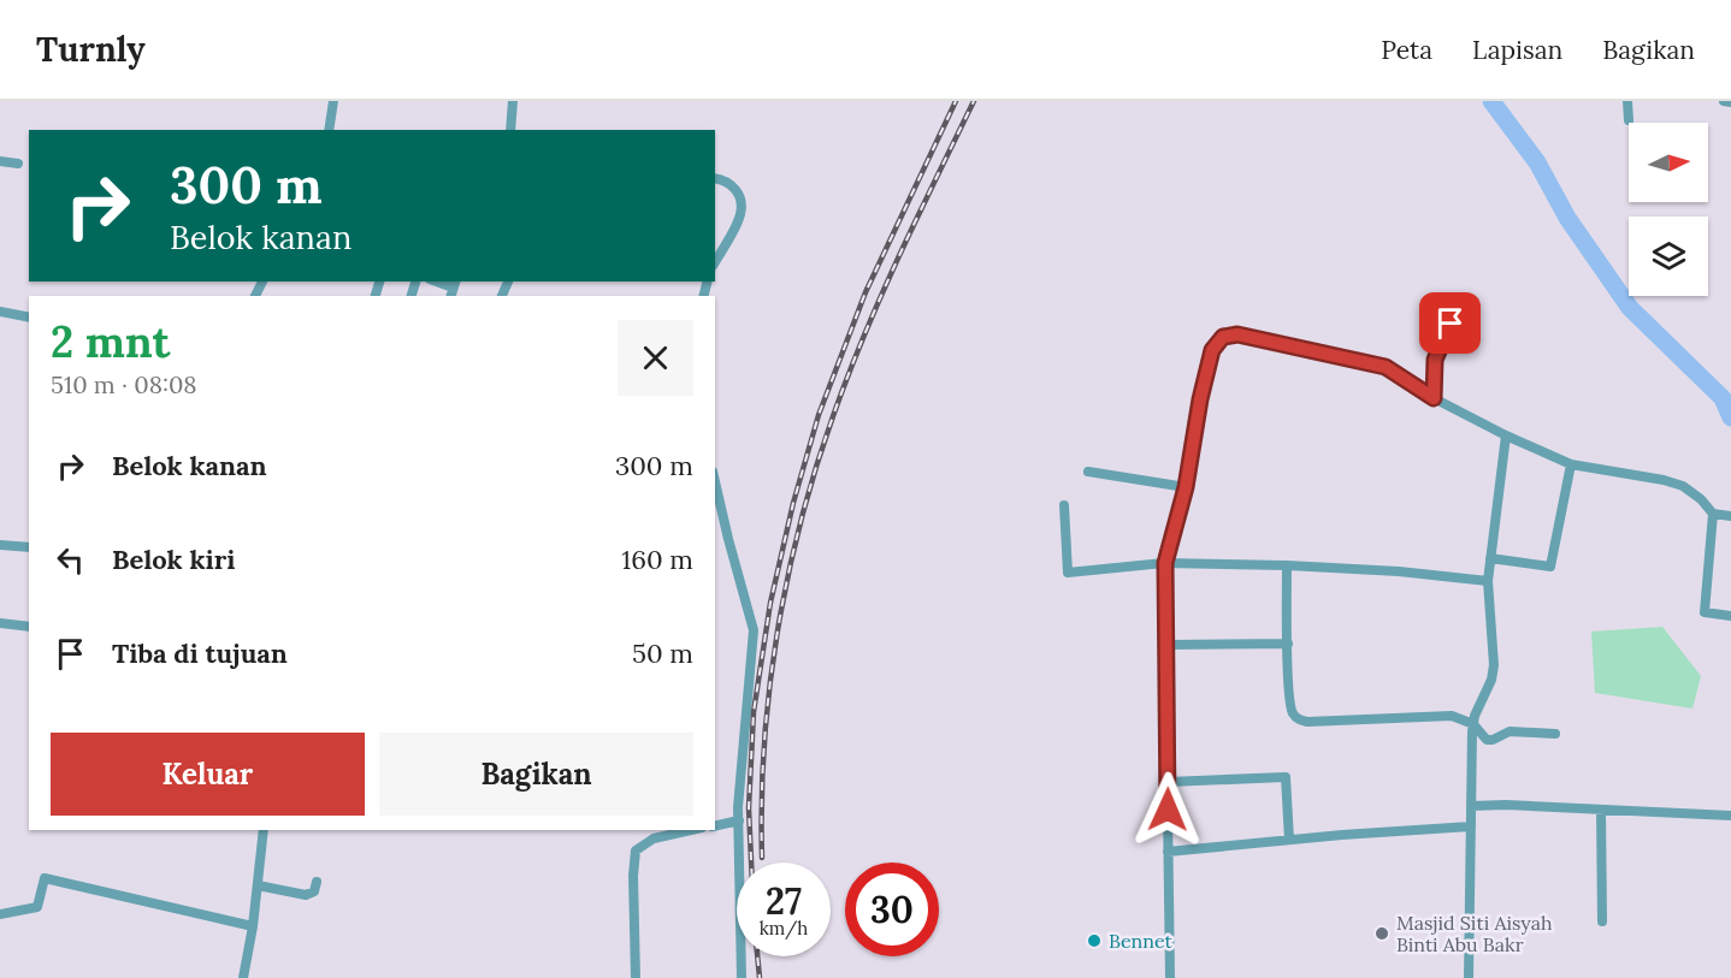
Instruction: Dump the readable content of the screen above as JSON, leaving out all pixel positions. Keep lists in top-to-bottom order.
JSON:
{
  "places": ["Masjid Siti Aisyah Binti Abu Bakr", "Bennet"],
  "north": "right",
  "page": {
    "header": "Turnly",
    "nav": ["Peta", "Lapisan", "Bagikan"],
    "turn": ["300 m", "Belok kanan"],
    "heading": ["2 mnt", "510 m · 08:08"],
    "list": [
      {
        "name": "Belok kanan",
        "value": "300 m"
      },
      {
        "name": "Belok kiri",
        "value": "160 m"
      },
      {
        "name": "Tiba di tujuan",
        "value": "50 m"
      }
    ],
    "buttons": ["Keluar", "Bagikan"],
    "speed": "27 km/h",
    "limit": "30"
  }
}
